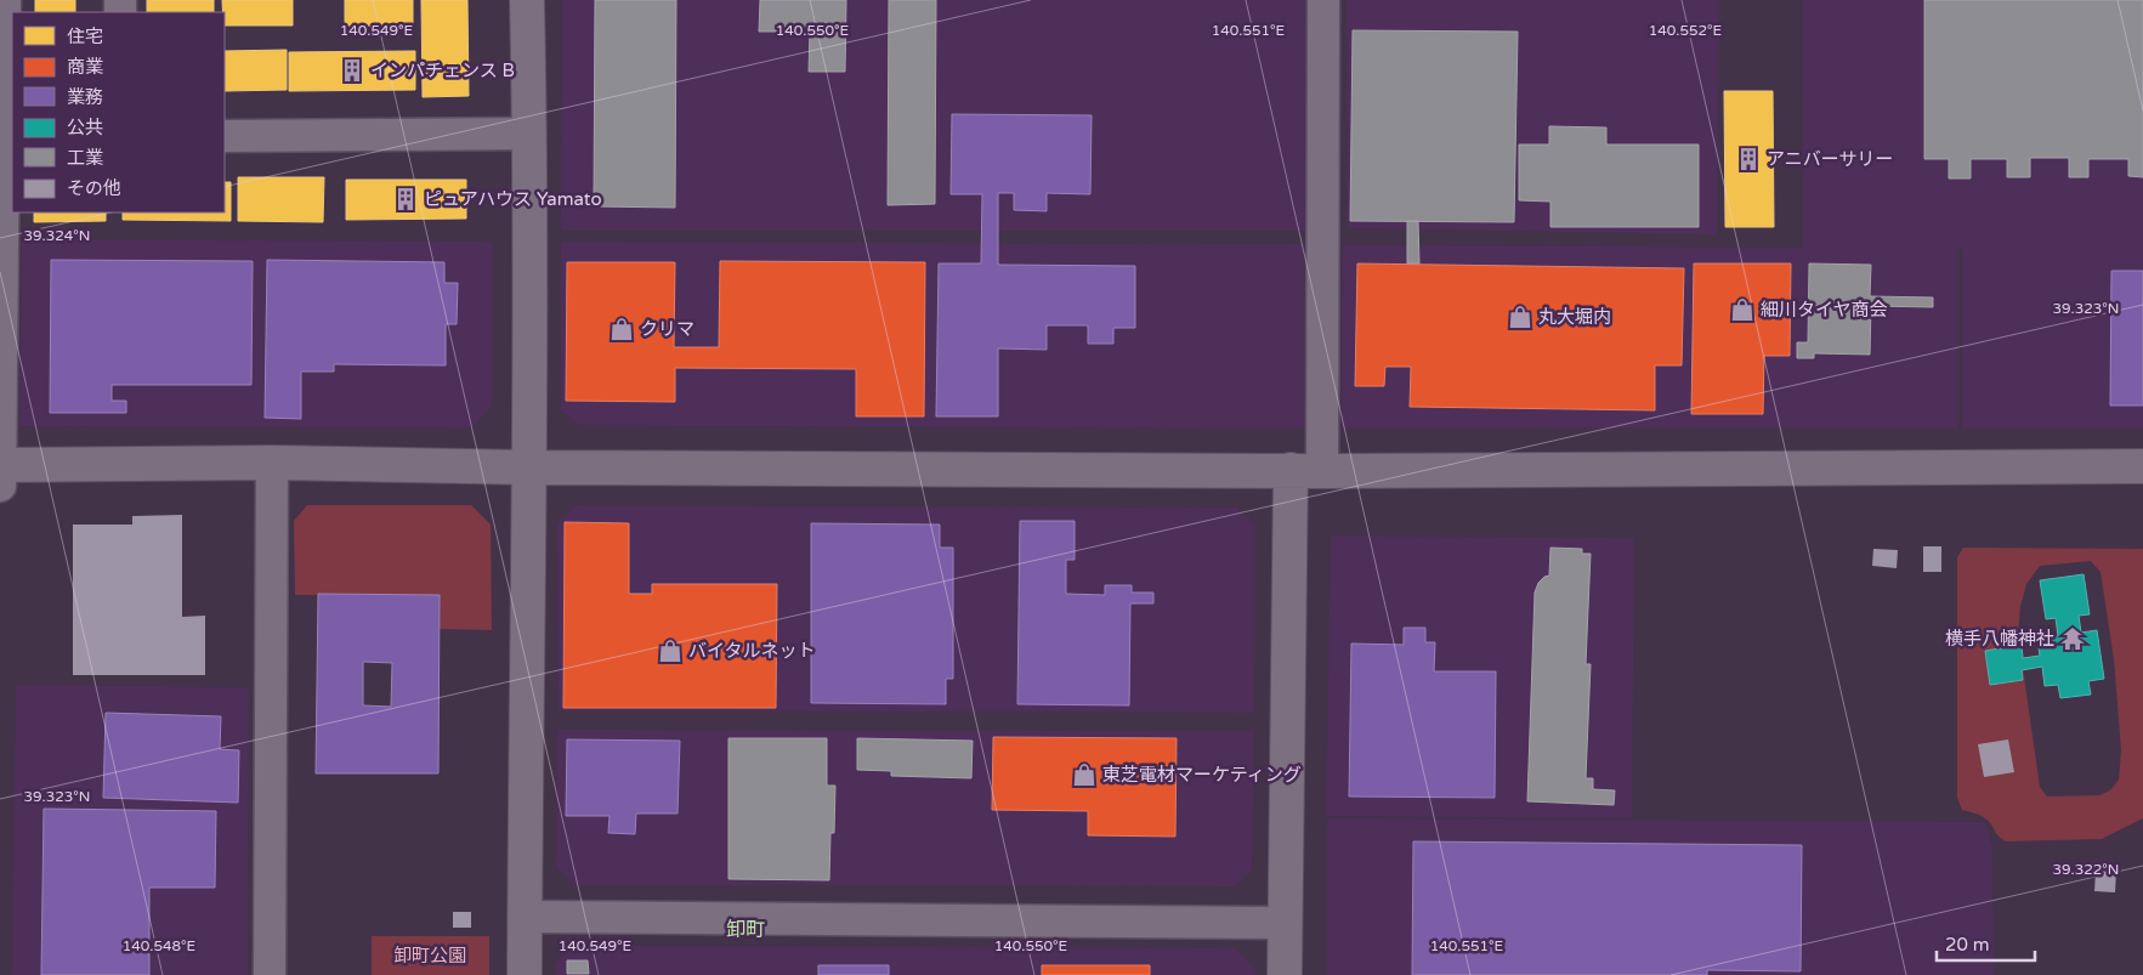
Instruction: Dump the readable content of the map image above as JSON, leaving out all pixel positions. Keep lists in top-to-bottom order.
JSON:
{
  "districts": ["卸町"],
  "parks": ["卸町公園"],
  "places": {
    "building": ["インパチェンス B", "アニバーサリー", "ピュアハウス Yamato"],
    "shop": [
      "細川タイヤ商会",
      "丸大堀内",
      "クリマ",
      "バイタルネット",
      "東芝電材マーケティング"
    ],
    "temple": ["横手八幡神社"]
  },
  "legend": [
    "住宅",
    "商業",
    "業務",
    "公共",
    "工業",
    "その他"
  ],
  "scale_bar": "20 m",
  "coordinates": [
    "140.549°E",
    "140.550°E",
    "140.551°E",
    "140.552°E",
    "39.324°N",
    "39.323°N",
    "39.322°N",
    "140.548°E"
  ]
}
